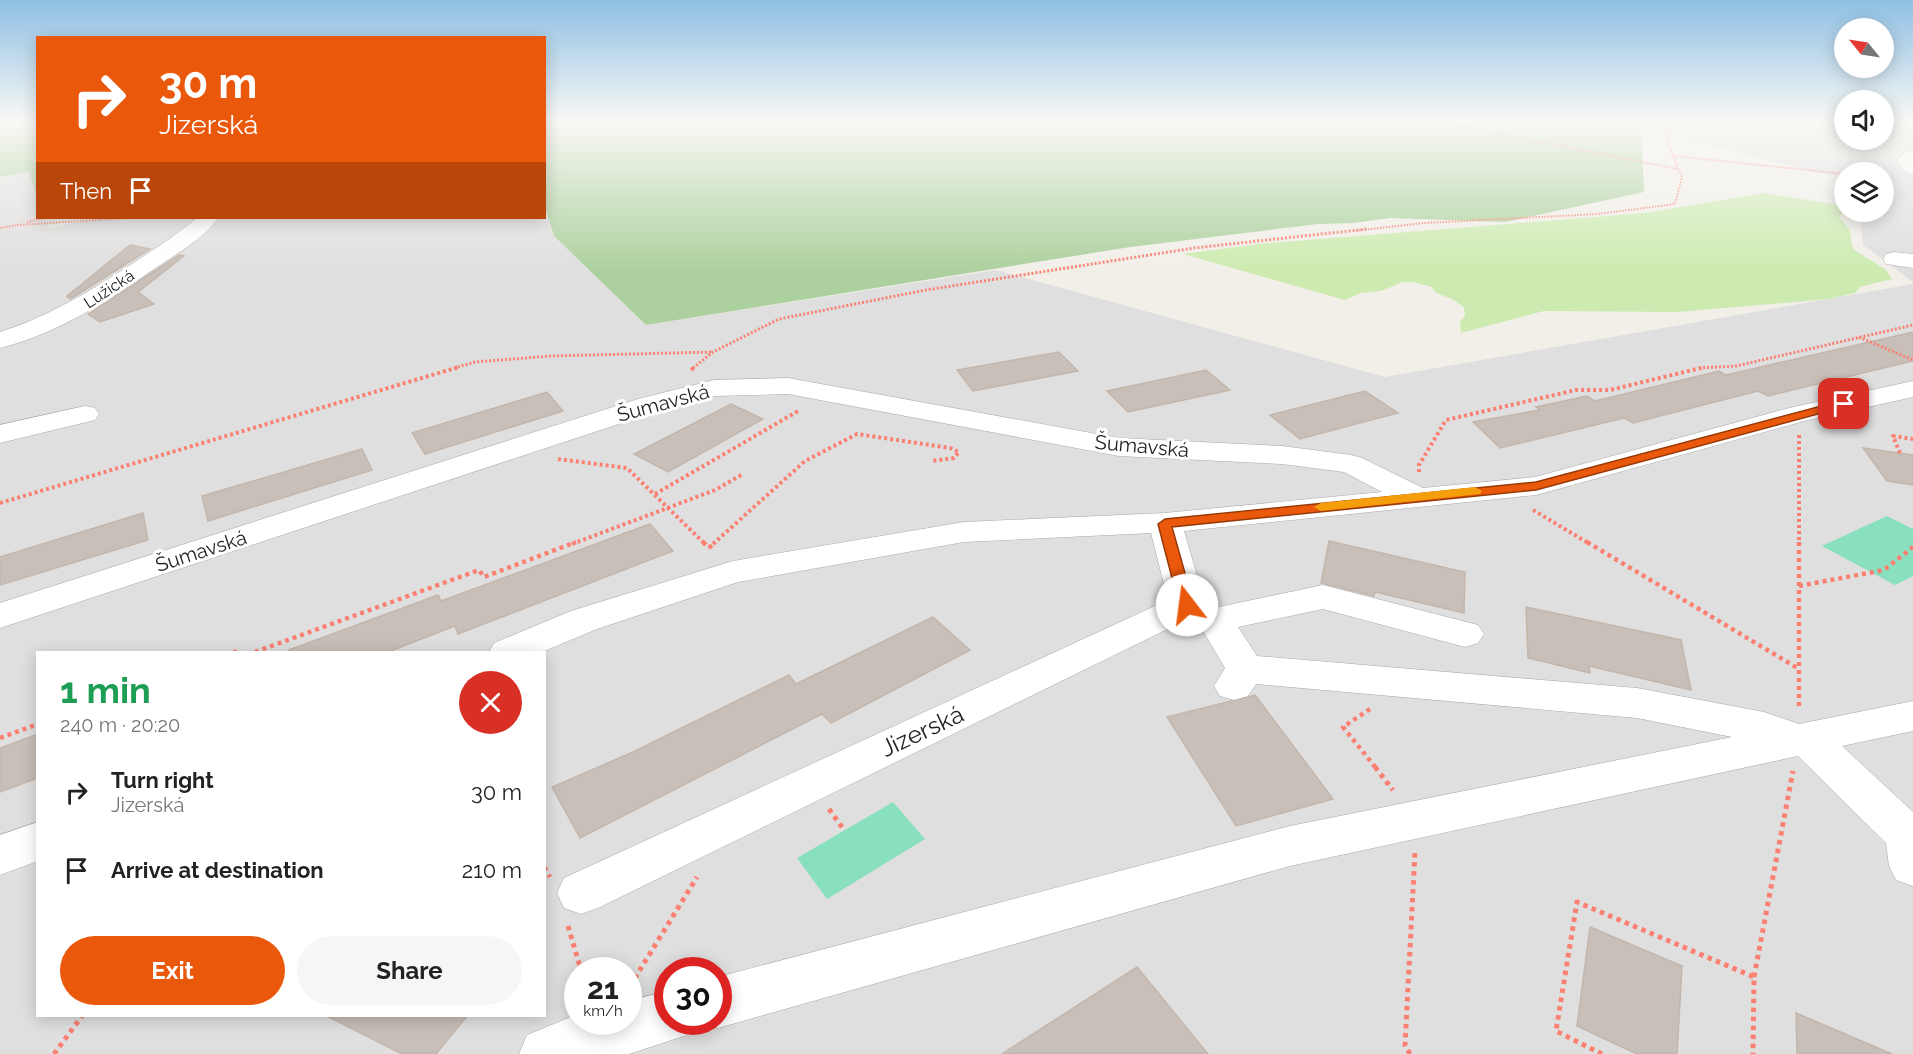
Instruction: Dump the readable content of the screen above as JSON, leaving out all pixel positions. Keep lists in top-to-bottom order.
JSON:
{
  "streets": {
    "street": ["Lužická", "Šumavská", "Jizerská"]
  },
  "north": "top left",
  "page": {
    "turn": ["30 m", "Jizerská"],
    "then": "Then",
    "heading": ["1 min", "240 m · 20:20"],
    "list": [
      {
        "name": "Turn right",
        "note": "Jizerská",
        "value": "30 m"
      },
      {
        "name": "Arrive at destination",
        "value": "210 m"
      }
    ],
    "buttons": ["Exit", "Share"],
    "speed": "21 km/h",
    "limit": "30"
  }
}
